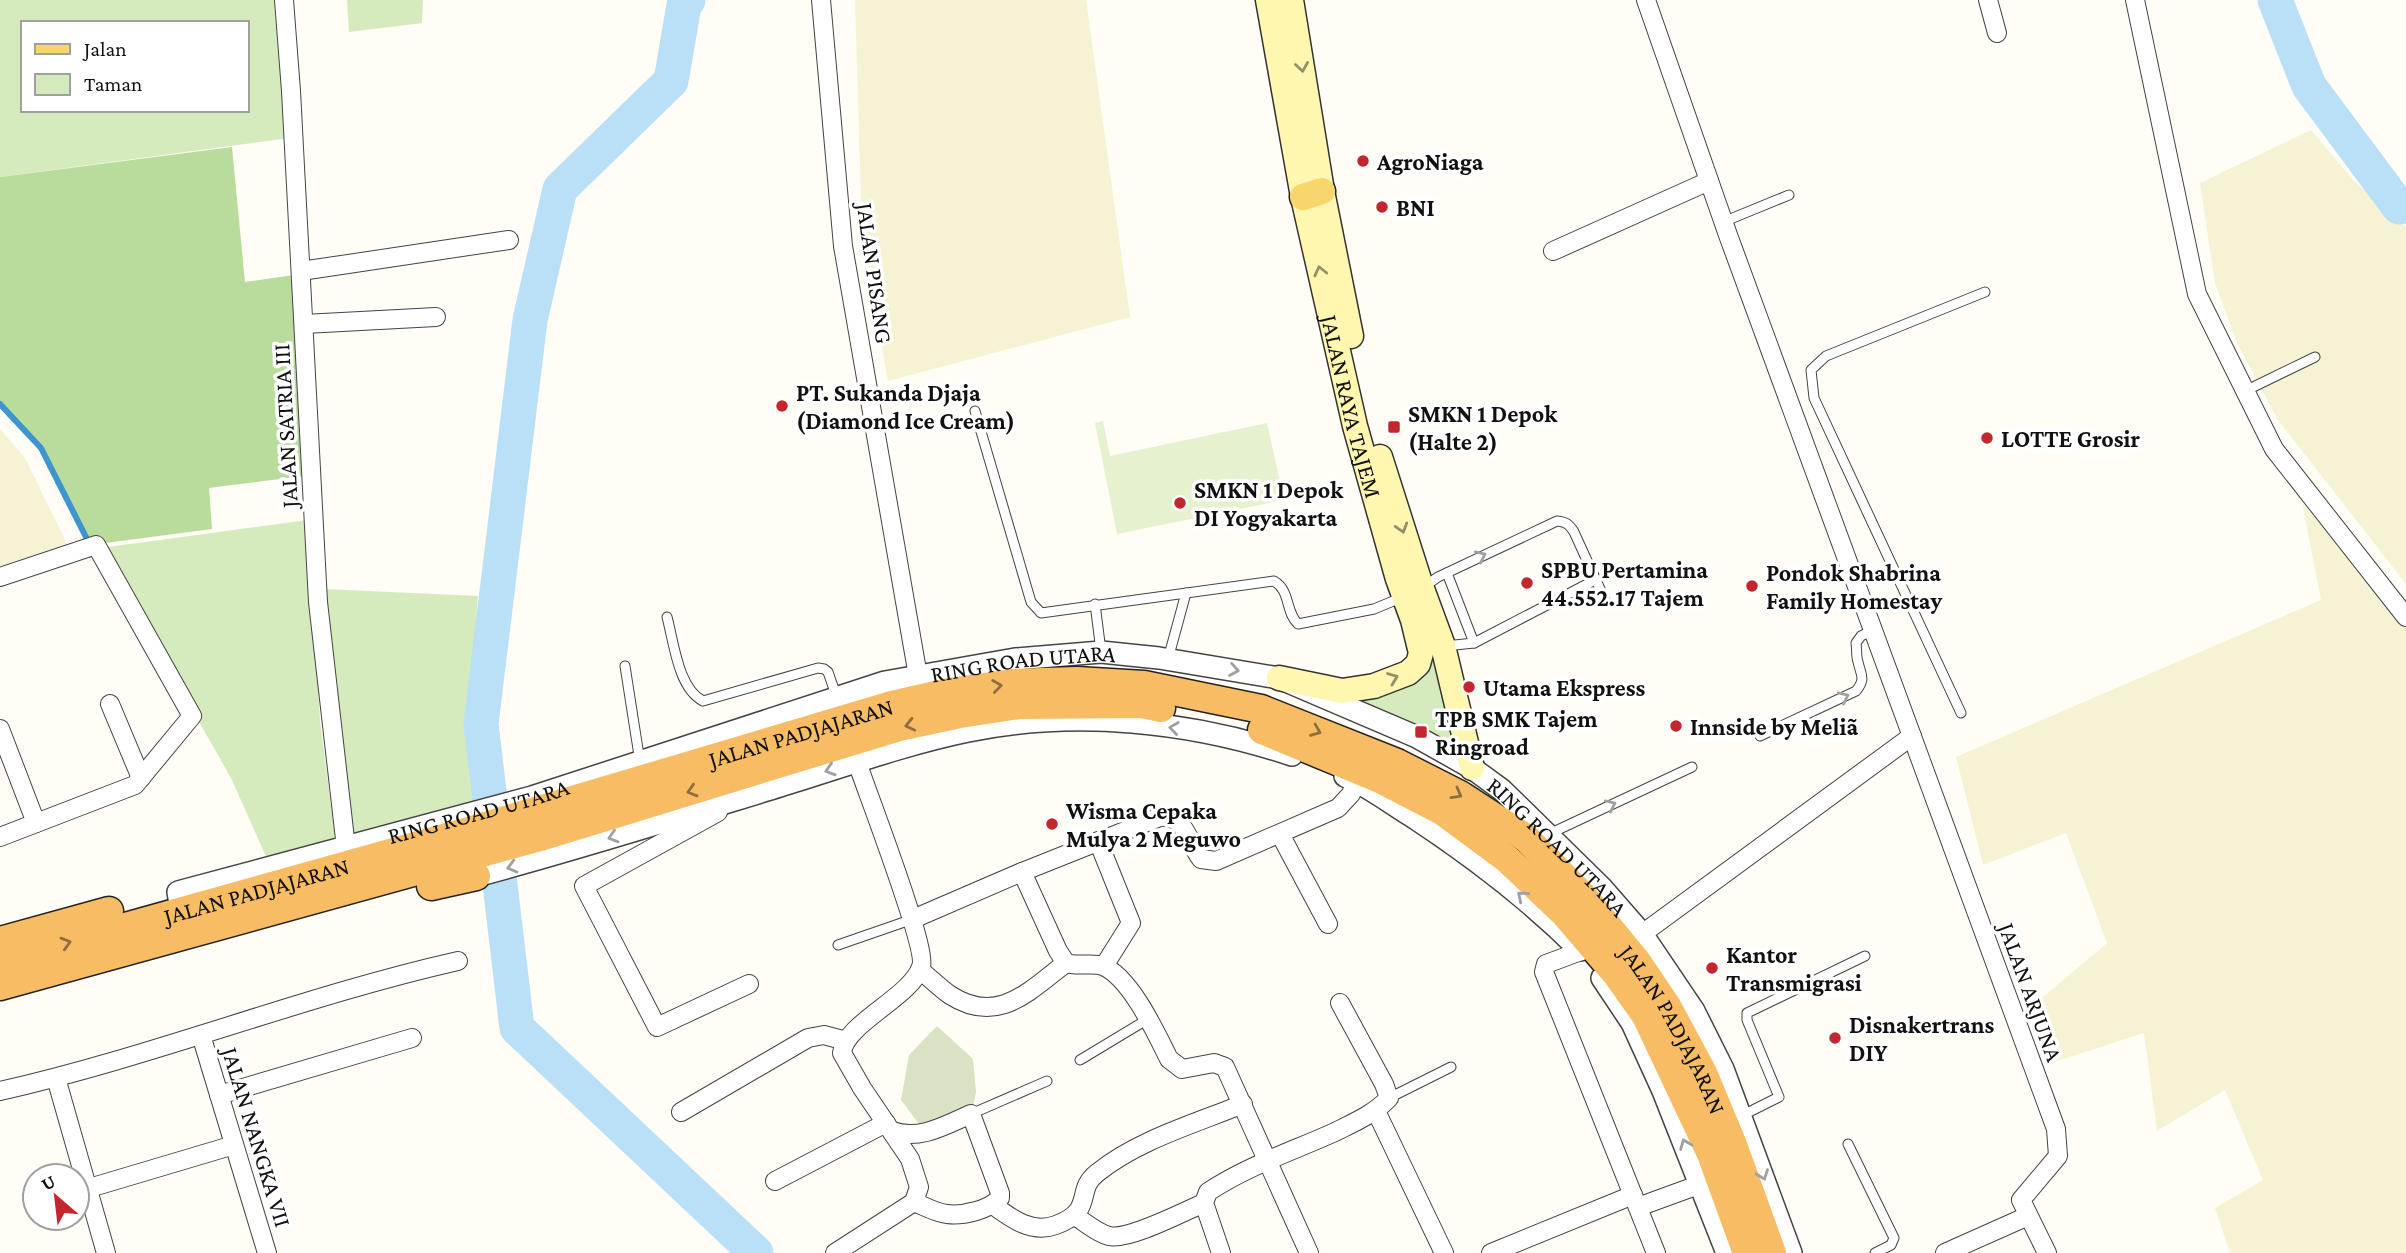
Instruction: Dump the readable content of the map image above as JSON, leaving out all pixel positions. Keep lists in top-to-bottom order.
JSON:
{
  "streets": {
    "highway": ["RING ROAD UTARA", "JALAN PADJAJARAN"],
    "main road": ["JALAN RAYA TAJEM"],
    "street": [
      "JALAN PISANG",
      "JALAN SATRIA III",
      "JALAN ARJUNA",
      "JALAN NANGKA VII"
    ]
  },
  "crossings": [
    ["JALAN PISANG", "RING ROAD UTARA"],
    ["JALAN RAYA TAJEM", "RING ROAD UTARA"],
    ["JALAN SATRIA III", "RING ROAD UTARA"],
    ["RING ROAD UTARA", "JALAN PADJAJARAN"]
  ],
  "places": {
    "other": [
      "AgroNiaga",
      "BNI",
      "PT. Sukanda Djaja (Diamond Ice Cream)",
      "LOTTE Grosir",
      "SMKN 1 Depok DI Yogyakarta",
      "SPBU Pertamina 44.552.17 Tajem",
      "Pondok Shabrina Family Homestay",
      "Utama Ekspress",
      "Innside by Meliã",
      "Wisma Cepaka Mulya 2 Meguwo",
      "Kantor Transmigrasi",
      "Disnakertrans DIY"
    ],
    "transit": ["SMKN 1 Depok (Halte 2)", "TPB SMK Tajem Ringroad"]
  },
  "legend": ["Jalan", "Taman"],
  "north": "top left"
}
